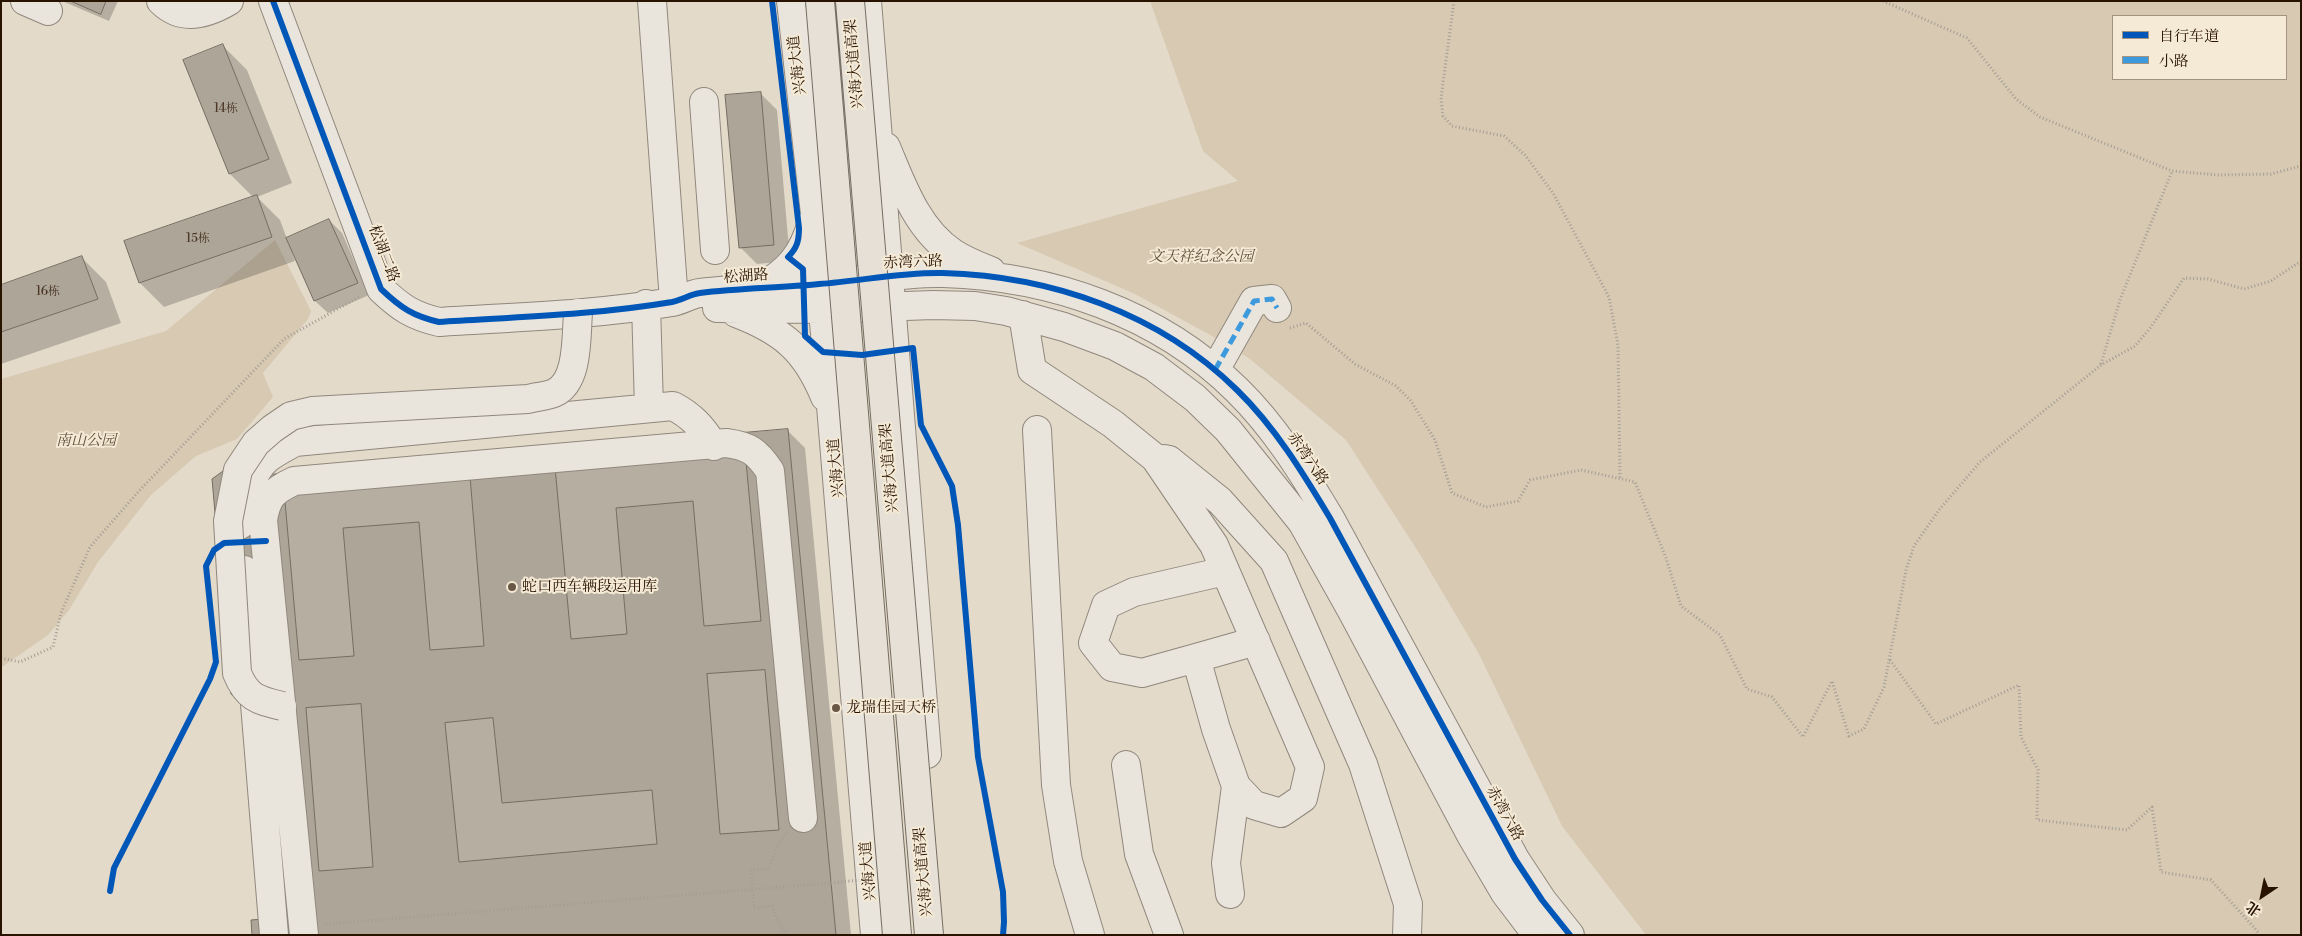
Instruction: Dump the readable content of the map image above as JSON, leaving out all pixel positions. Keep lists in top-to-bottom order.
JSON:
{
  "streets": {
    "main road": ["兴海大道高架"],
    "street": [
      "兴海大道",
      "松湖二路",
      "赤湾六路",
      "松湖路"
    ]
  },
  "crossings": [
    ["兴海大道", "赤湾六路"],
    ["兴海大道", "松湖路"],
    ["松湖二路", "松湖路"],
    ["赤湾六路", "松湖路"]
  ],
  "parks": ["文天祥纪念公园", "南山公园"],
  "places": ["蛇口西车辆段运用库", "龙瑞佳园天桥"],
  "house_numbers": ["14栋", "15栋", "16栋"],
  "legend": ["自行车道", "小路"],
  "north": "bottom left"
}
